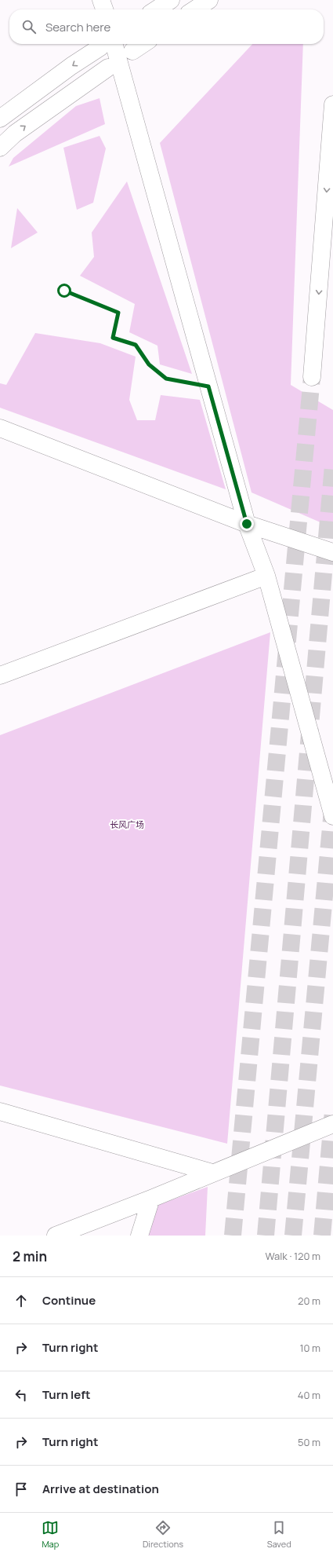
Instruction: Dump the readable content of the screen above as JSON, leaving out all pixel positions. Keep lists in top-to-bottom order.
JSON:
{
  "parks": ["长风广场"],
  "page": {
    "search": "Search here",
    "heading": ["2 min", "Walk · 120 m"],
    "list": [
      ["Continue", "20 m"],
      ["Turn right", "10 m"],
      ["Turn left", "40 m"],
      ["Turn right", "50 m"],
      "Arrive at destination"
    ],
    "nav": ["Map", "Directions", "Saved"]
  }
}
